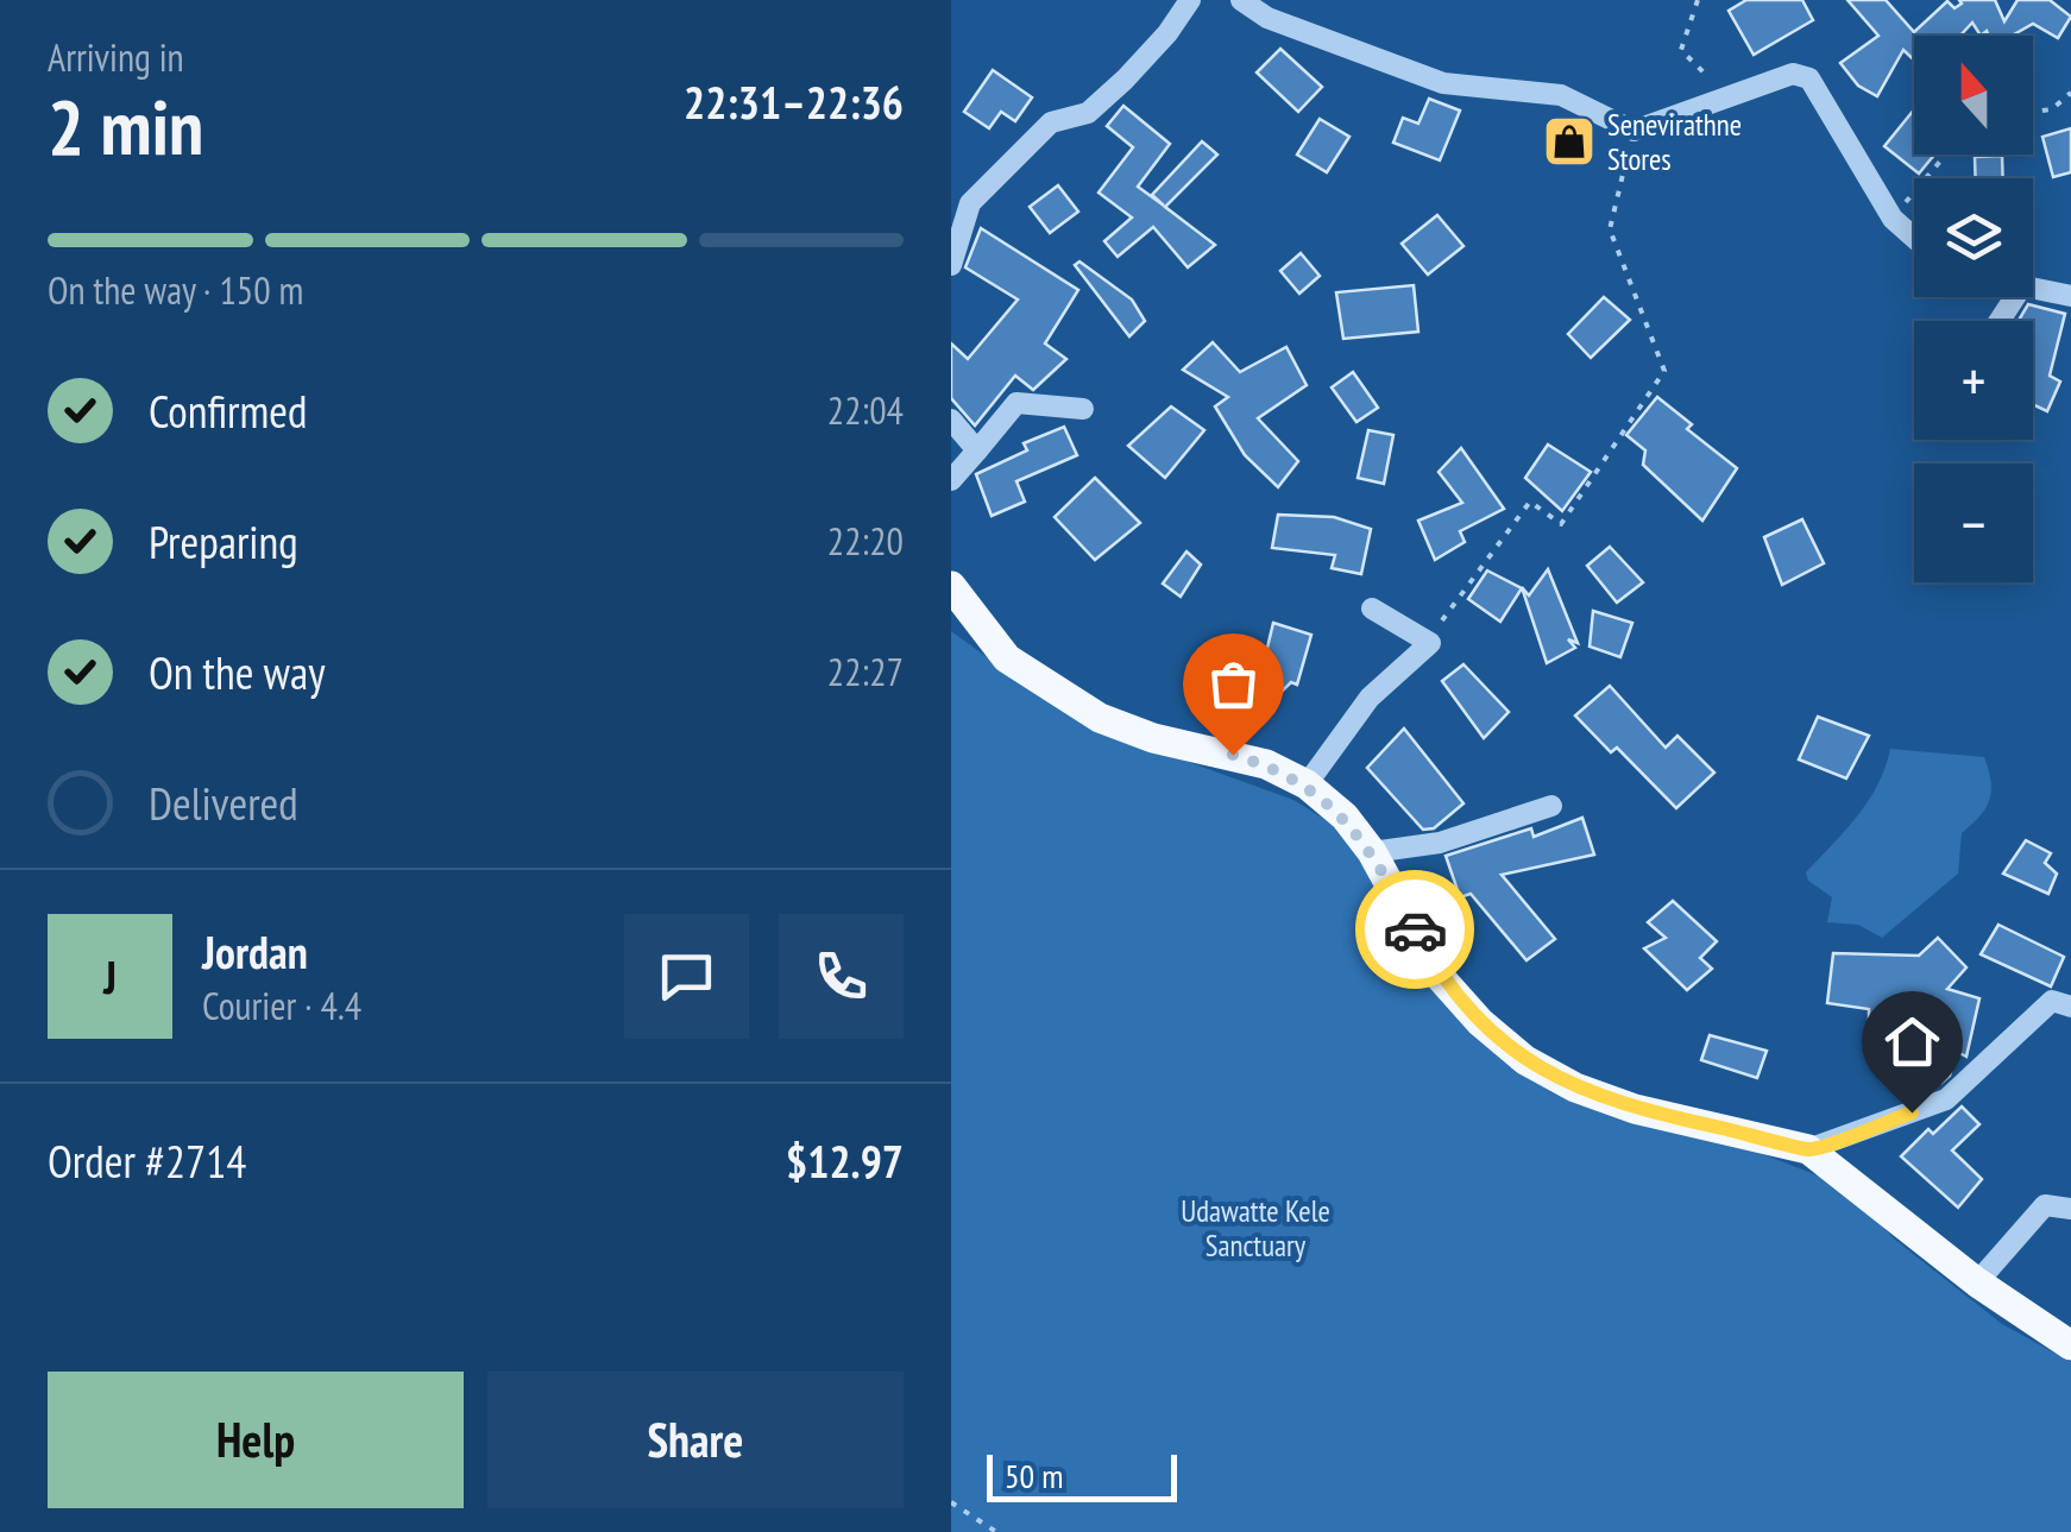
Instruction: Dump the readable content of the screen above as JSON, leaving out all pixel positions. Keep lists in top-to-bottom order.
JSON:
{
  "parks": ["Udawatte Kele Sanctuary"],
  "places": {
    "shop": ["Senevirathne Stores"]
  },
  "scale_bar": "50 m",
  "north": "top",
  "page": {
    "heading": ["2 min", "Arriving in", "22:31–22:36"],
    "panel": [
      "Jordan",
      "Courier · 4.4",
      "Order #2714",
      "$12.97"
    ],
    "map_buttons": ["+", "−"],
    "bar": "On the way · 150 m",
    "list": [
      ["Confirmed", "22:04"],
      ["Preparing", "22:20"],
      ["On the way", "22:27"],
      "Delivered"
    ],
    "round": "J",
    "buttons": ["Help", "Share"],
    "scale": "50 m"
  }
}
